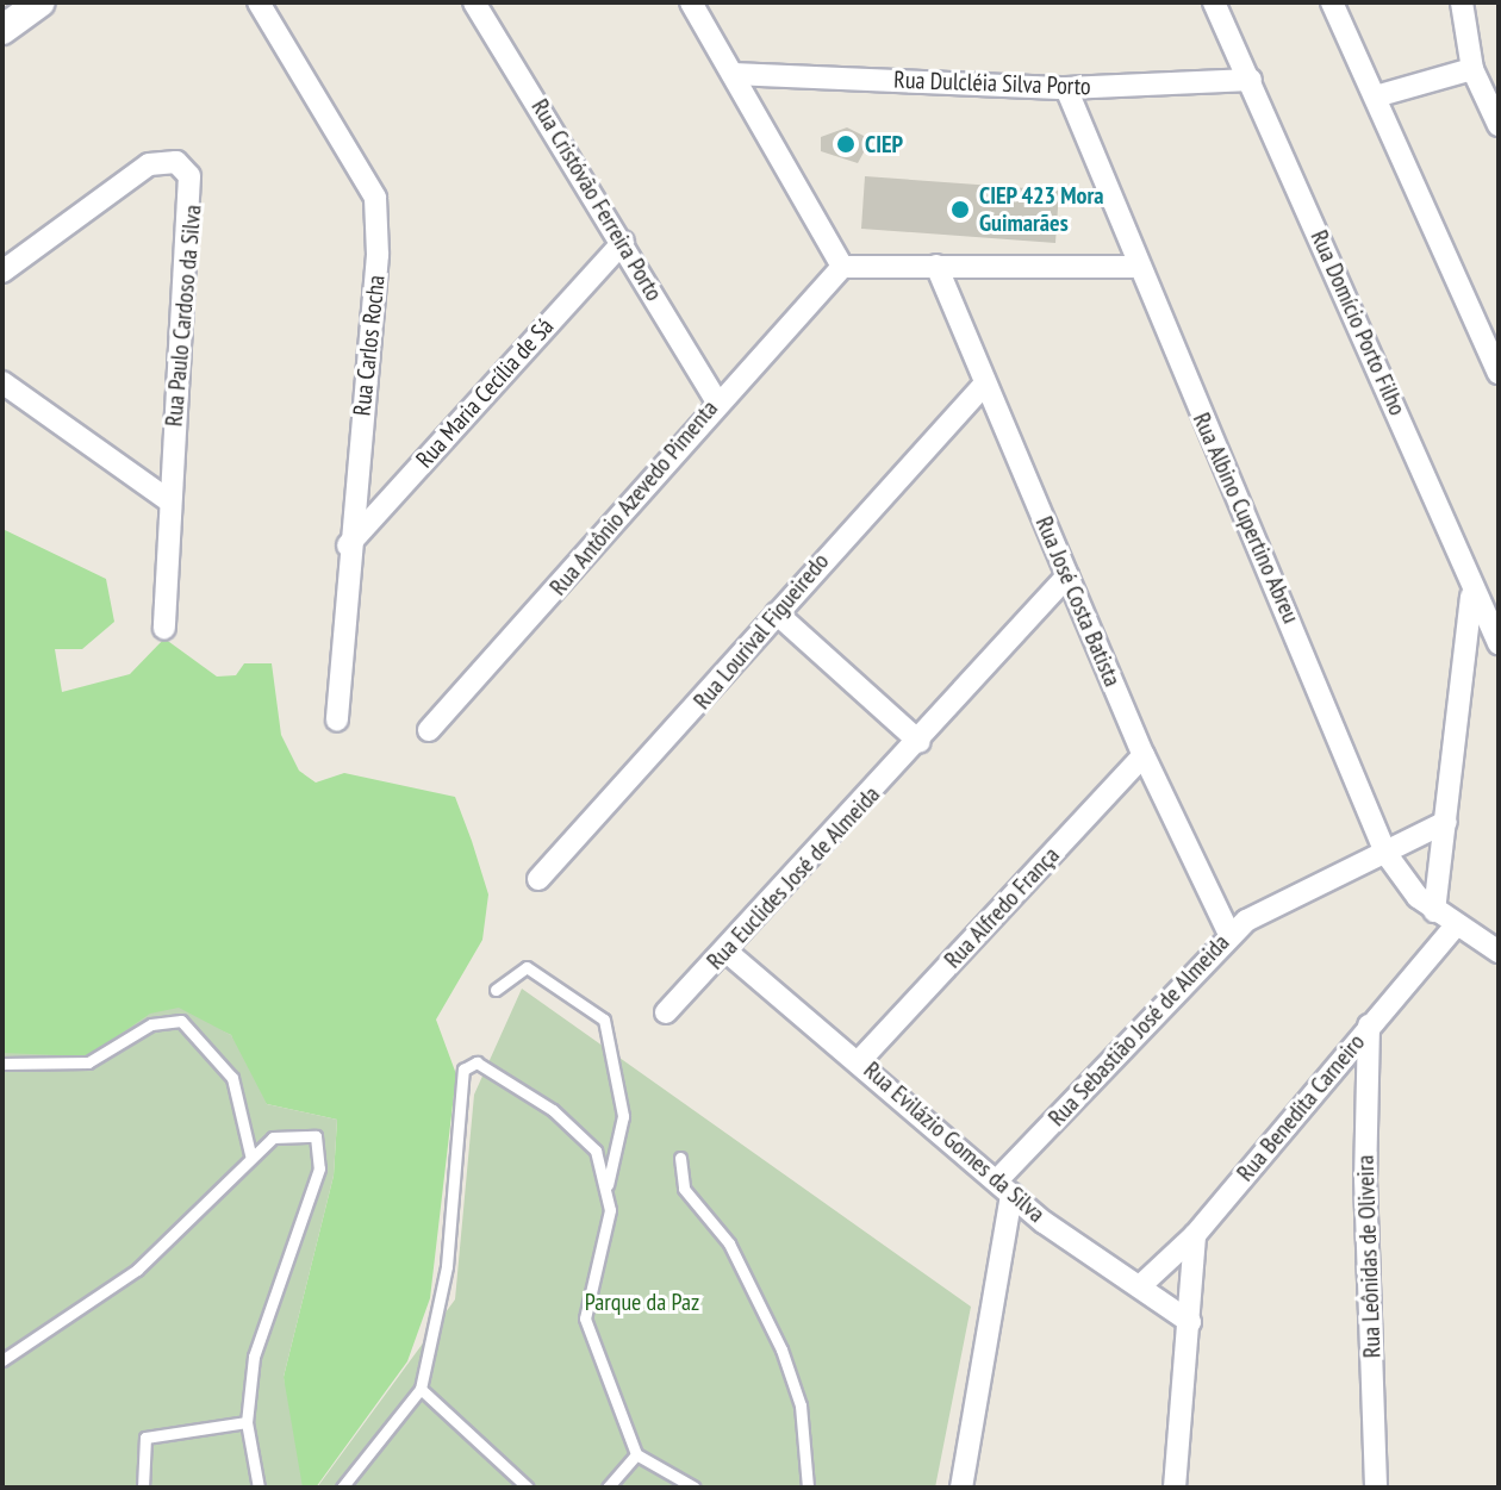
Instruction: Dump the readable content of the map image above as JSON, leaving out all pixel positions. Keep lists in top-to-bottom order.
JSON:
{
  "streets": {
    "street": [
      "Rua Dulcléia Silva Porto",
      "Rua Cristóvão Ferreira Porto",
      "Rua Paulo Cardoso da Silva",
      "Rua Domício Porto Filho",
      "Rua Carlos Rocha",
      "Rua Maria Cecília de Sá",
      "Rua Antônio Azevedo Pimenta",
      "Rua Albino Cupertino Abreu",
      "Rua José Costa Batista",
      "Rua Lourival Figueiredo",
      "Rua Euclides José de Almeida",
      "Rua Alfredo França",
      "Rua Sebastião José de Almeida",
      "Rua Benedita Carneiro",
      "Rua Evilázio Gomes da Silva",
      "Rua Leônidas de Oliveira"
    ]
  },
  "crossings": [
    ["Rua Dulcléia Silva Porto", "Rua Domício Porto Filho"],
    ["Rua Dulcléia Silva Porto", "Rua Albino Cupertino Abreu"],
    ["Rua Cristóvão Ferreira Porto", "Rua Maria Cecília de Sá"],
    ["Rua Cristóvão Ferreira Porto", "Rua Antônio Azevedo Pimenta"],
    ["Rua Carlos Rocha", "Rua Maria Cecília de Sá"],
    ["Rua Albino Cupertino Abreu", "Rua Sebastião José de Almeida"],
    ["Rua Albino Cupertino Abreu", "Rua Benedita Carneiro"],
    ["Rua José Costa Batista", "Rua Lourival Figueiredo"],
    ["Rua José Costa Batista", "Rua Euclides José de Almeida"],
    ["Rua José Costa Batista", "Rua Alfredo França"],
    ["Rua José Costa Batista", "Rua Sebastião José de Almeida"],
    ["Rua Euclides José de Almeida", "Rua Evilázio Gomes da Silva"],
    ["Rua Alfredo França", "Rua Evilázio Gomes da Silva"],
    ["Rua Sebastião José de Almeida", "Rua Evilázio Gomes da Silva"],
    ["Rua Benedita Carneiro", "Rua Evilázio Gomes da Silva"],
    ["Rua Benedita Carneiro", "Rua Leônidas de Oliveira"]
  ],
  "parks": ["Parque da Paz"],
  "places": ["CIEP", "CIEP 423 Mora Guimarães"]
}
